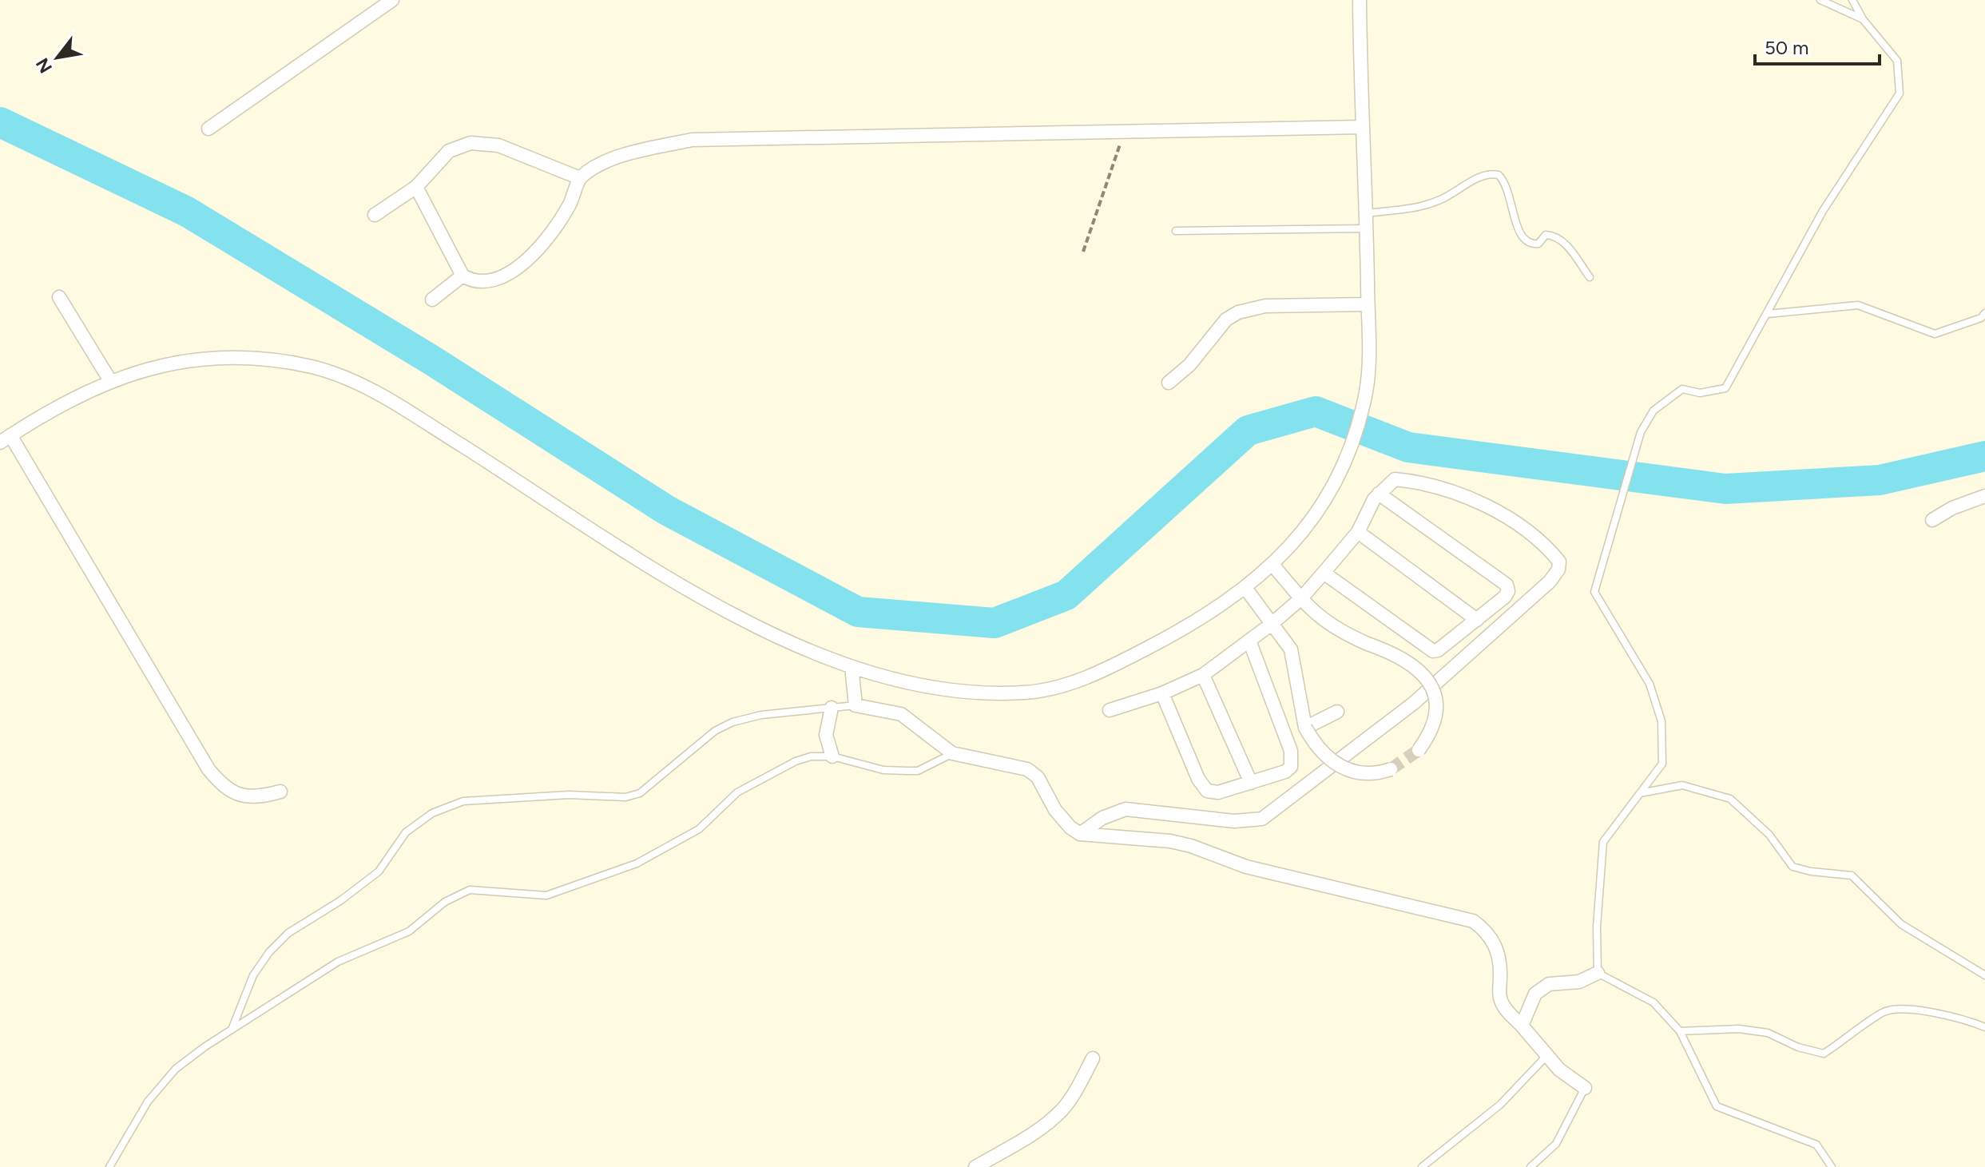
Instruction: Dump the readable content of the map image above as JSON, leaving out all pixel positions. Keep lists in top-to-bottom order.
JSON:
{
  "scale_bar": "50 m",
  "north": "bottom left"
}
